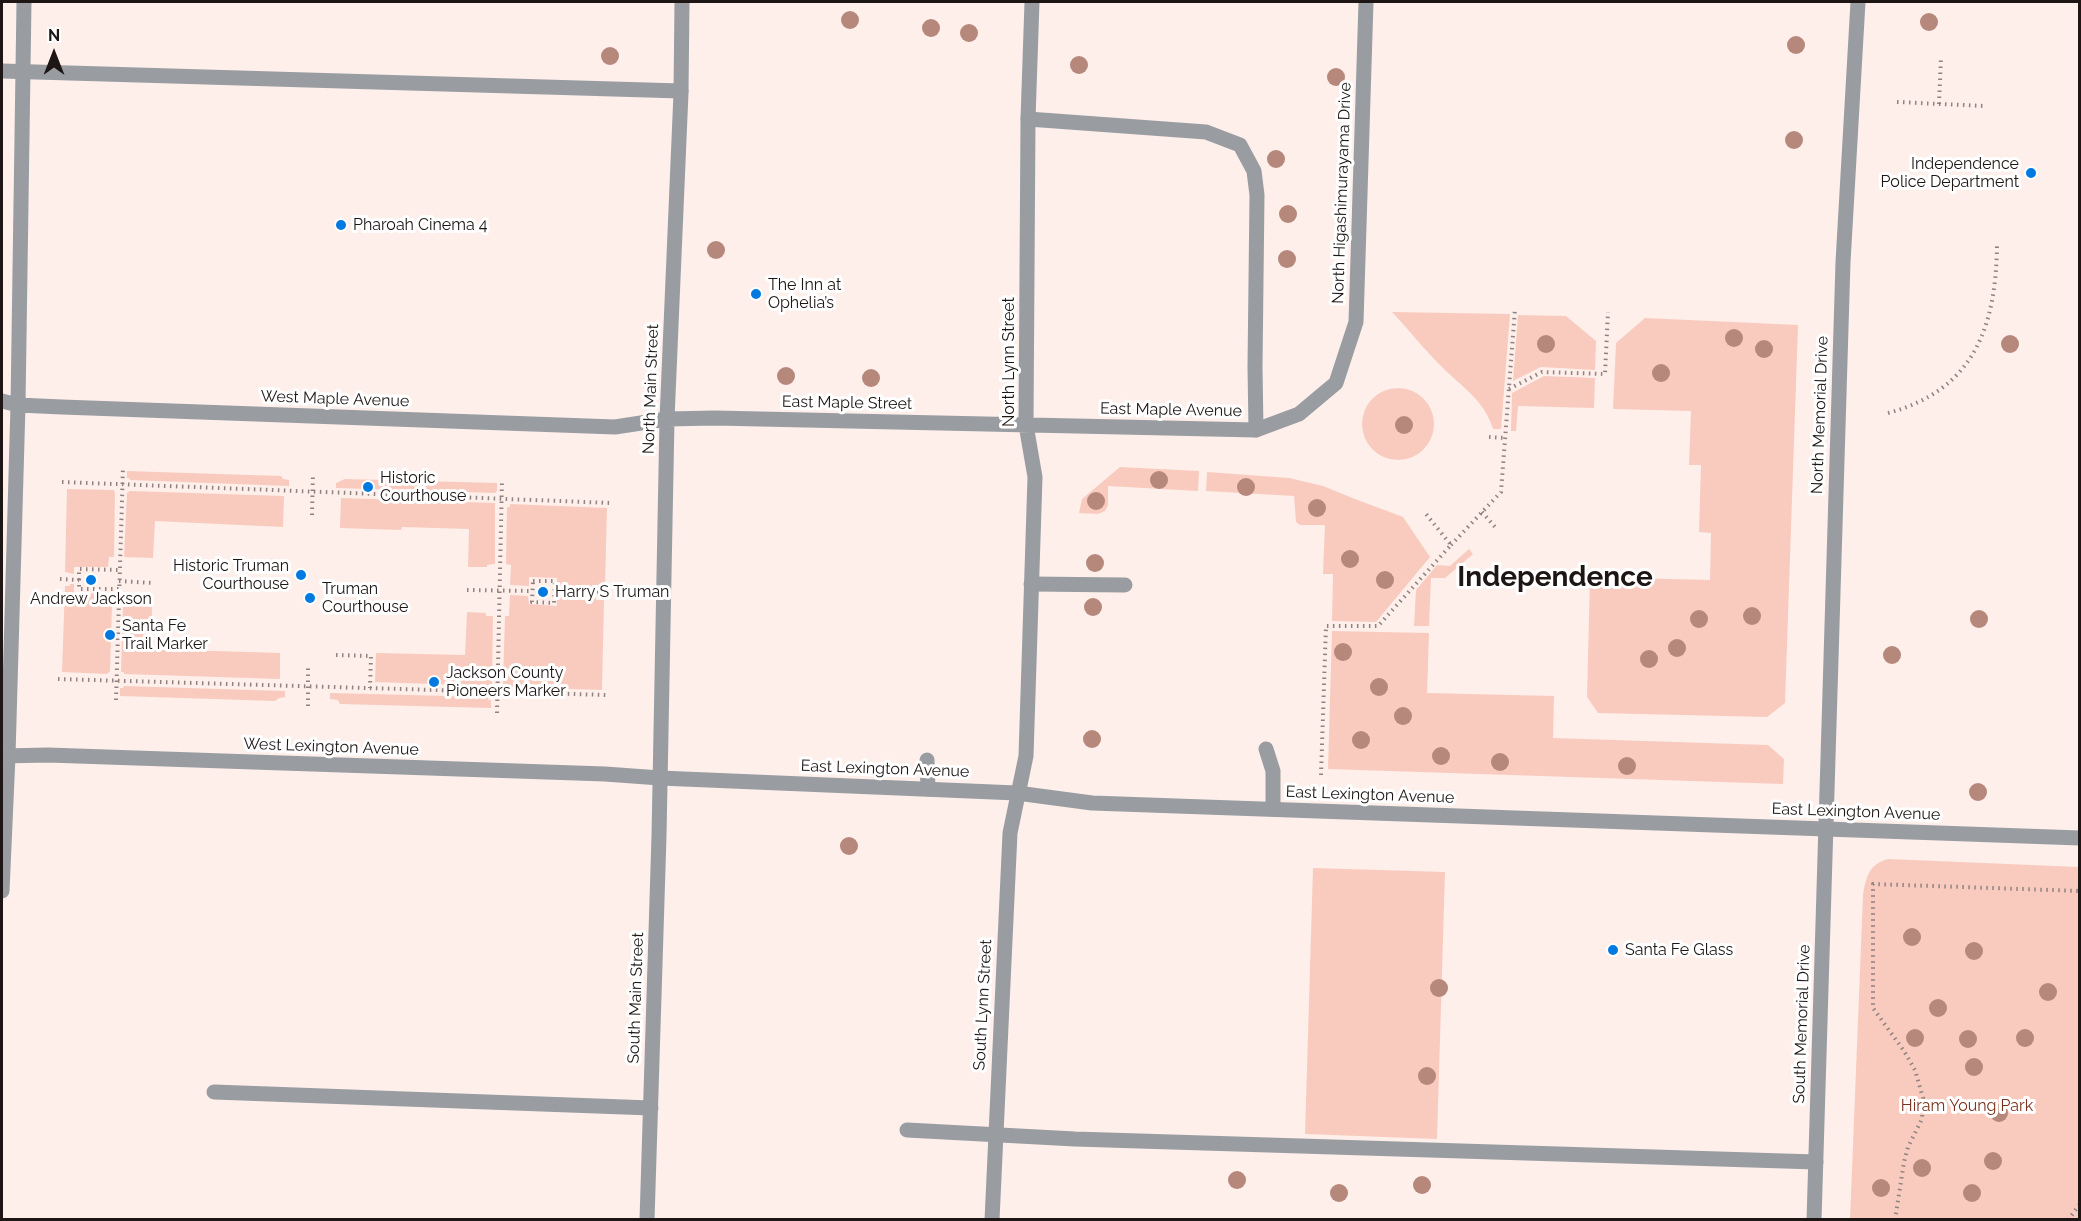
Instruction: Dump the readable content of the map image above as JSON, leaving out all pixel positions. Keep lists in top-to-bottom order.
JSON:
{
  "streets": {
    "street": [
      "North Higashimurayama Drive",
      "North Lynn Street",
      "North Main Street",
      "West Maple Avenue",
      "East Maple Street",
      "East Maple Avenue",
      "North Memorial Drive",
      "West Lexington Avenue",
      "East Lexington Avenue",
      "South Main Street",
      "South Lynn Street",
      "South Memorial Drive"
    ]
  },
  "crossings": [
    ["North Higashimurayama Drive", "East Maple Avenue"],
    ["North Lynn Street", "East Maple Street"],
    ["North Lynn Street", "East Maple Avenue"],
    ["North Lynn Street", "East Lexington Avenue"],
    ["North Lynn Street", "South Lynn Street"],
    ["North Main Street", "West Maple Avenue"],
    ["North Main Street", "East Maple Street"],
    ["North Main Street", "West Lexington Avenue"],
    ["North Main Street", "East Lexington Avenue"],
    ["North Main Street", "South Main Street"],
    ["West Maple Avenue", "East Maple Street"],
    ["East Maple Street", "East Maple Avenue"],
    ["North Memorial Drive", "East Lexington Avenue"],
    ["North Memorial Drive", "South Memorial Drive"],
    ["West Lexington Avenue", "East Lexington Avenue"],
    ["West Lexington Avenue", "South Main Street"],
    ["East Lexington Avenue", "South Main Street"],
    ["East Lexington Avenue", "South Lynn Street"],
    ["East Lexington Avenue", "South Memorial Drive"]
  ],
  "districts": ["Independence"],
  "parks": ["Hiram Young Park"],
  "places": [
    "Independence Police Department",
    "Pharoah Cinema 4",
    "The Inn at Ophelia’s",
    "Historic Courthouse",
    "Historic Truman Courthouse",
    "Andrew Jackson",
    "Harry S Truman",
    "Truman Courthouse",
    "Santa Fe Trail Marker",
    "Jackson County Pioneers Marker",
    "Santa Fe Glass"
  ],
  "north": "top"
}
